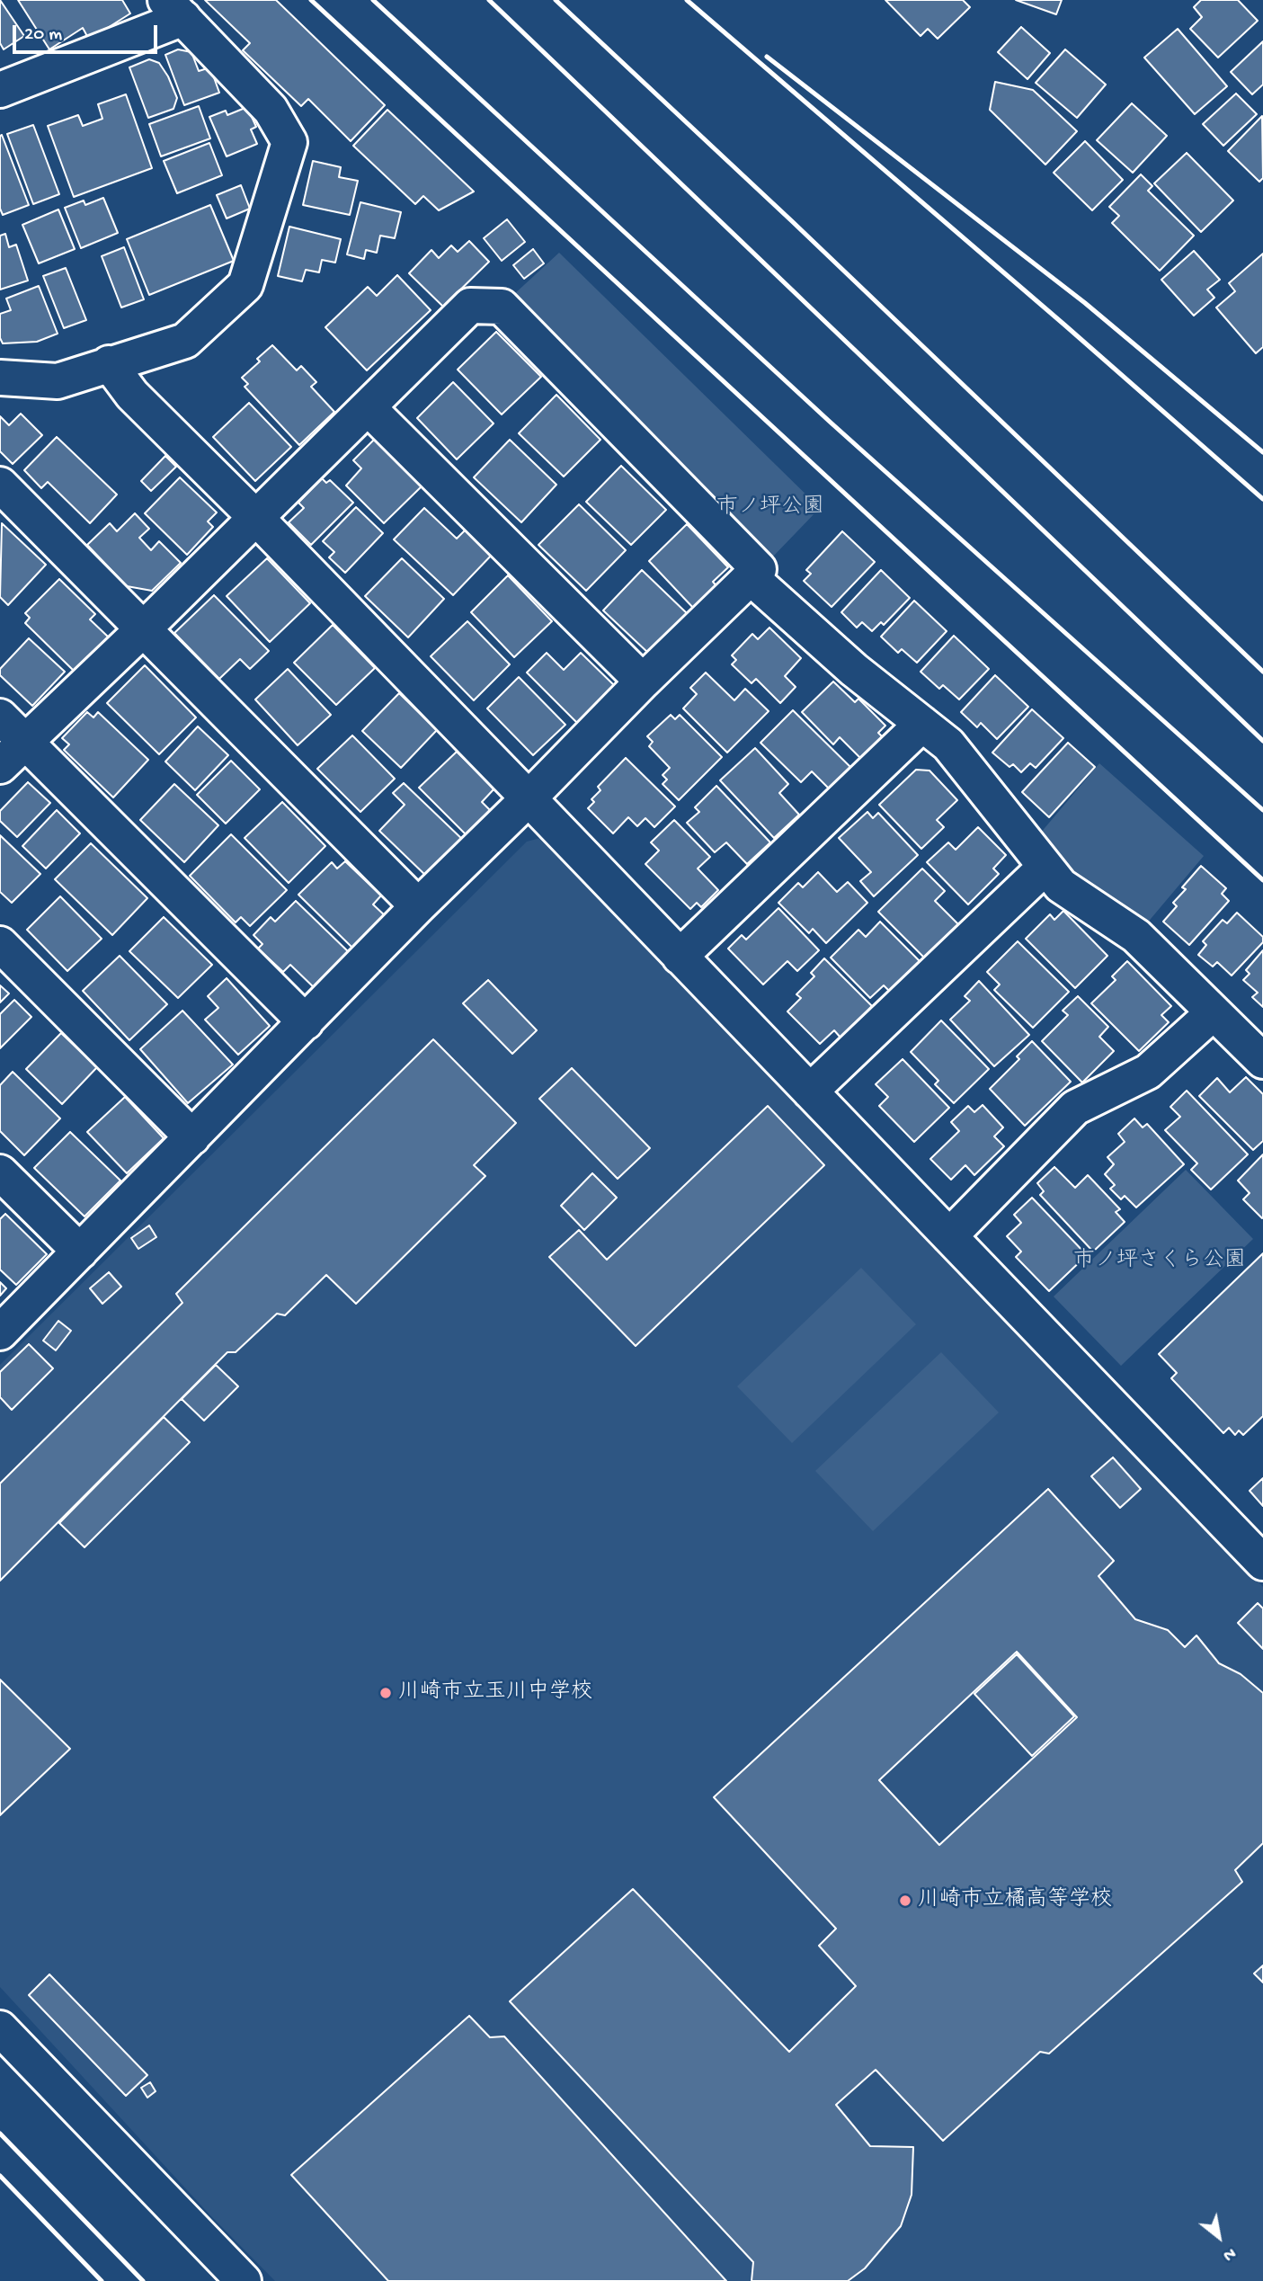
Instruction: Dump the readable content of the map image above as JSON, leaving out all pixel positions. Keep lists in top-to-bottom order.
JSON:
{
  "parks": ["市ノ坪公園", "市ノ坪さくら公園"],
  "places": ["川崎市立玉川中学校", "川崎市立橘高等学校"],
  "scale_bar": "20 m",
  "north": "bottom right"
}
